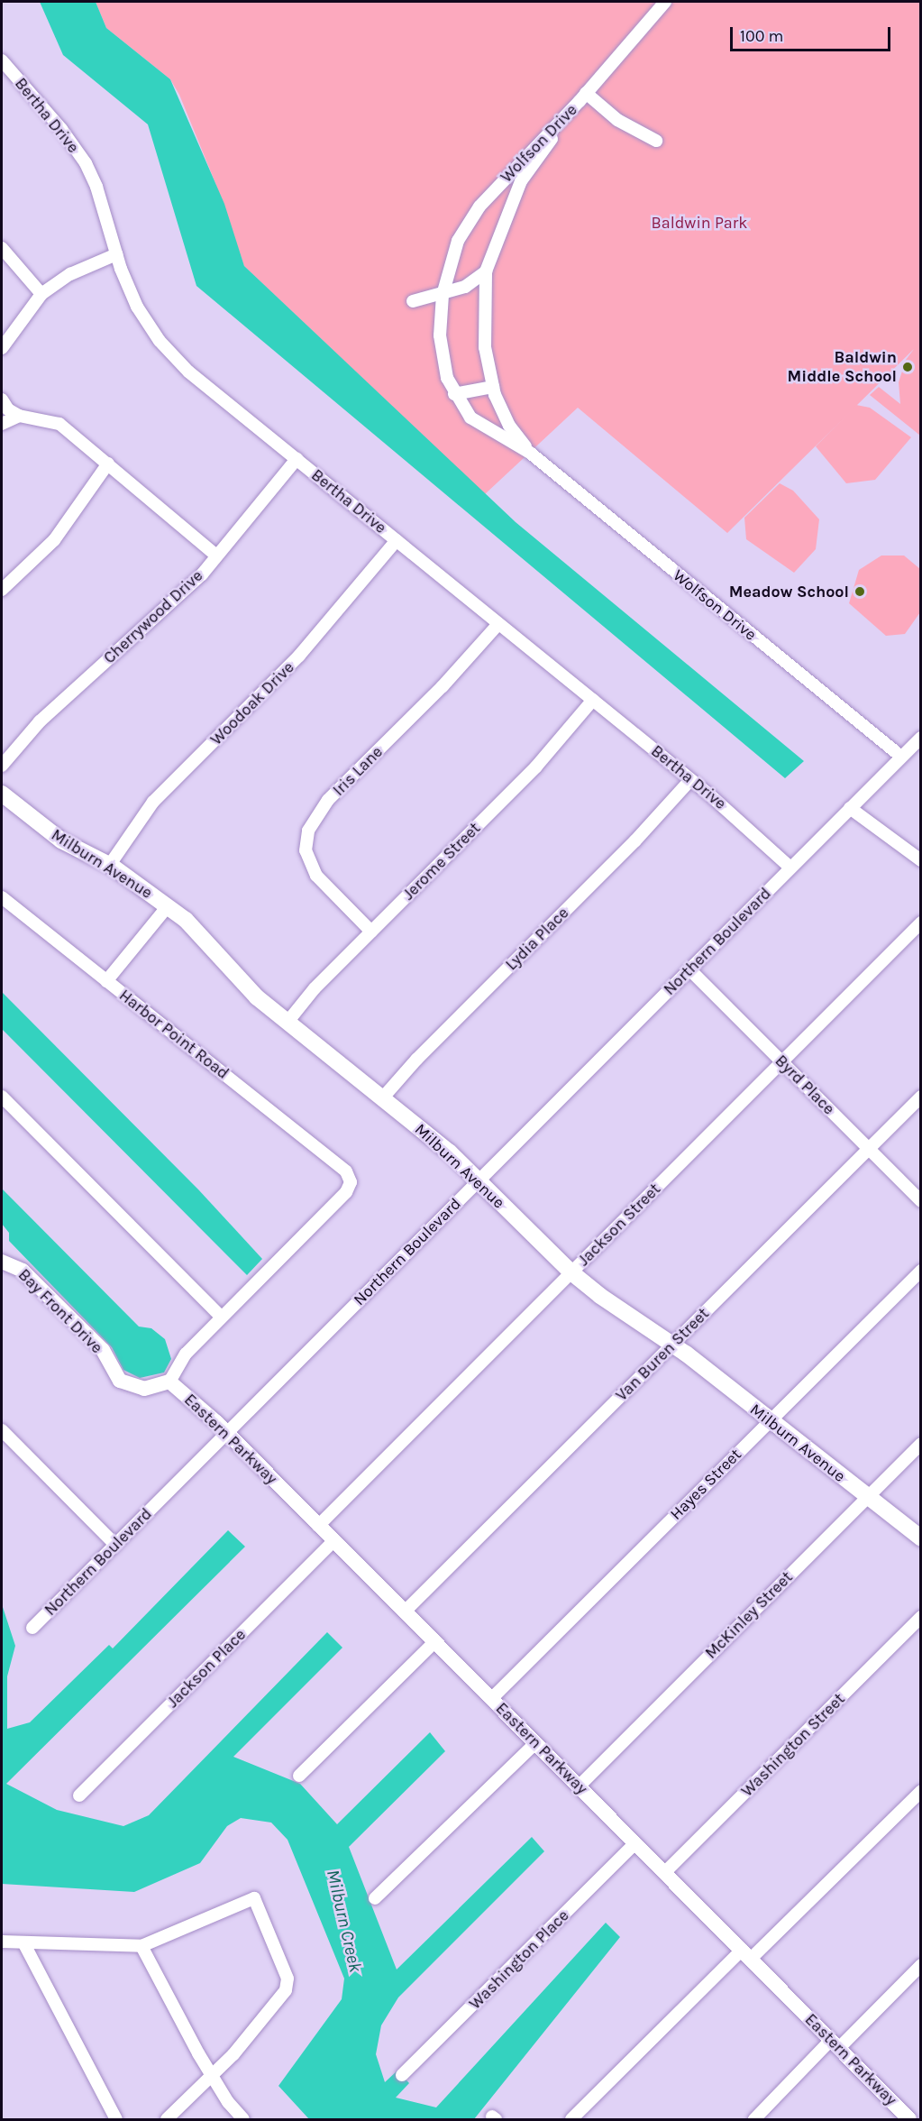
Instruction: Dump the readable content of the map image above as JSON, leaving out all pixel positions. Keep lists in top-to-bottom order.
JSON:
{
  "streets": {
    "main road": ["Milburn Avenue"],
    "street": [
      "Bertha Drive",
      "Wolfson Drive",
      "Cherrywood Drive",
      "Woodoak Drive",
      "Iris Lane",
      "Jerome Street",
      "Lydia Place",
      "Northern Boulevard",
      "Harbor Point Road",
      "Byrd Place",
      "Jackson Street",
      "Bay Front Drive",
      "Van Buren Street",
      "Eastern Parkway",
      "Hayes Street",
      "McKinley Street",
      "Jackson Place",
      "Washington Street",
      "Washington Place"
    ]
  },
  "crossings": [
    ["Bertha Drive", "Cherrywood Drive"],
    ["Bertha Drive", "Woodoak Drive"],
    ["Bertha Drive", "Iris Lane"],
    ["Bertha Drive", "Jerome Street"],
    ["Bertha Drive", "Lydia Place"],
    ["Bertha Drive", "Northern Boulevard"],
    ["Wolfson Drive", "Northern Boulevard"],
    ["Woodoak Drive", "Milburn Avenue"],
    ["Iris Lane", "Jerome Street"],
    ["Jerome Street", "Milburn Avenue"],
    ["Milburn Avenue", "Lydia Place"],
    ["Milburn Avenue", "Northern Boulevard"],
    ["Milburn Avenue", "Jackson Street"],
    ["Milburn Avenue", "Van Buren Street"],
    ["Milburn Avenue", "Hayes Street"],
    ["Milburn Avenue", "McKinley Street"],
    ["Northern Boulevard", "Byrd Place"],
    ["Northern Boulevard", "Eastern Parkway"],
    ["Byrd Place", "Jackson Street"],
    ["Byrd Place", "Van Buren Street"],
    ["Jackson Street", "Eastern Parkway"],
    ["Bay Front Drive", "Eastern Parkway"],
    ["Van Buren Street", "Eastern Parkway"],
    ["Eastern Parkway", "Hayes Street"],
    ["Eastern Parkway", "McKinley Street"],
    ["Eastern Parkway", "Jackson Place"],
    ["Eastern Parkway", "Washington Street"],
    ["Eastern Parkway", "Washington Place"]
  ],
  "water": ["Milburn Creek"],
  "parks": ["Baldwin Park"],
  "places": ["Baldwin Middle School", "Meadow School"],
  "scale_bar": "100 m"
}
